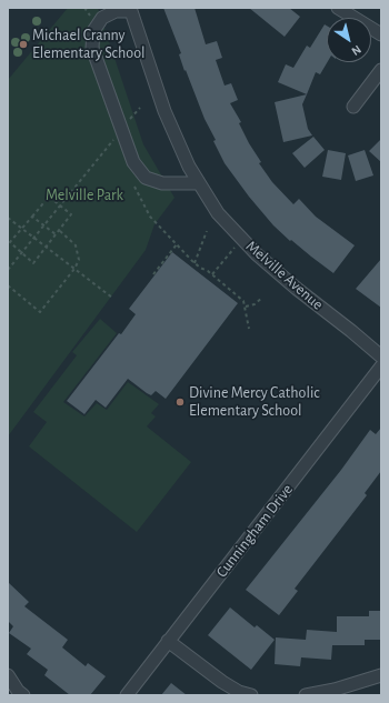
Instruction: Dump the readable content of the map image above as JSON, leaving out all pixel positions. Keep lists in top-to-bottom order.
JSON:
{
  "streets": {
    "street": ["Melville Avenue", "Cunningham Drive"]
  },
  "parks": ["Melville Park"],
  "places": ["Michael Cranny Elementary School", "Divine Mercy Catholic Elementary School"],
  "north": "bottom right"
}
